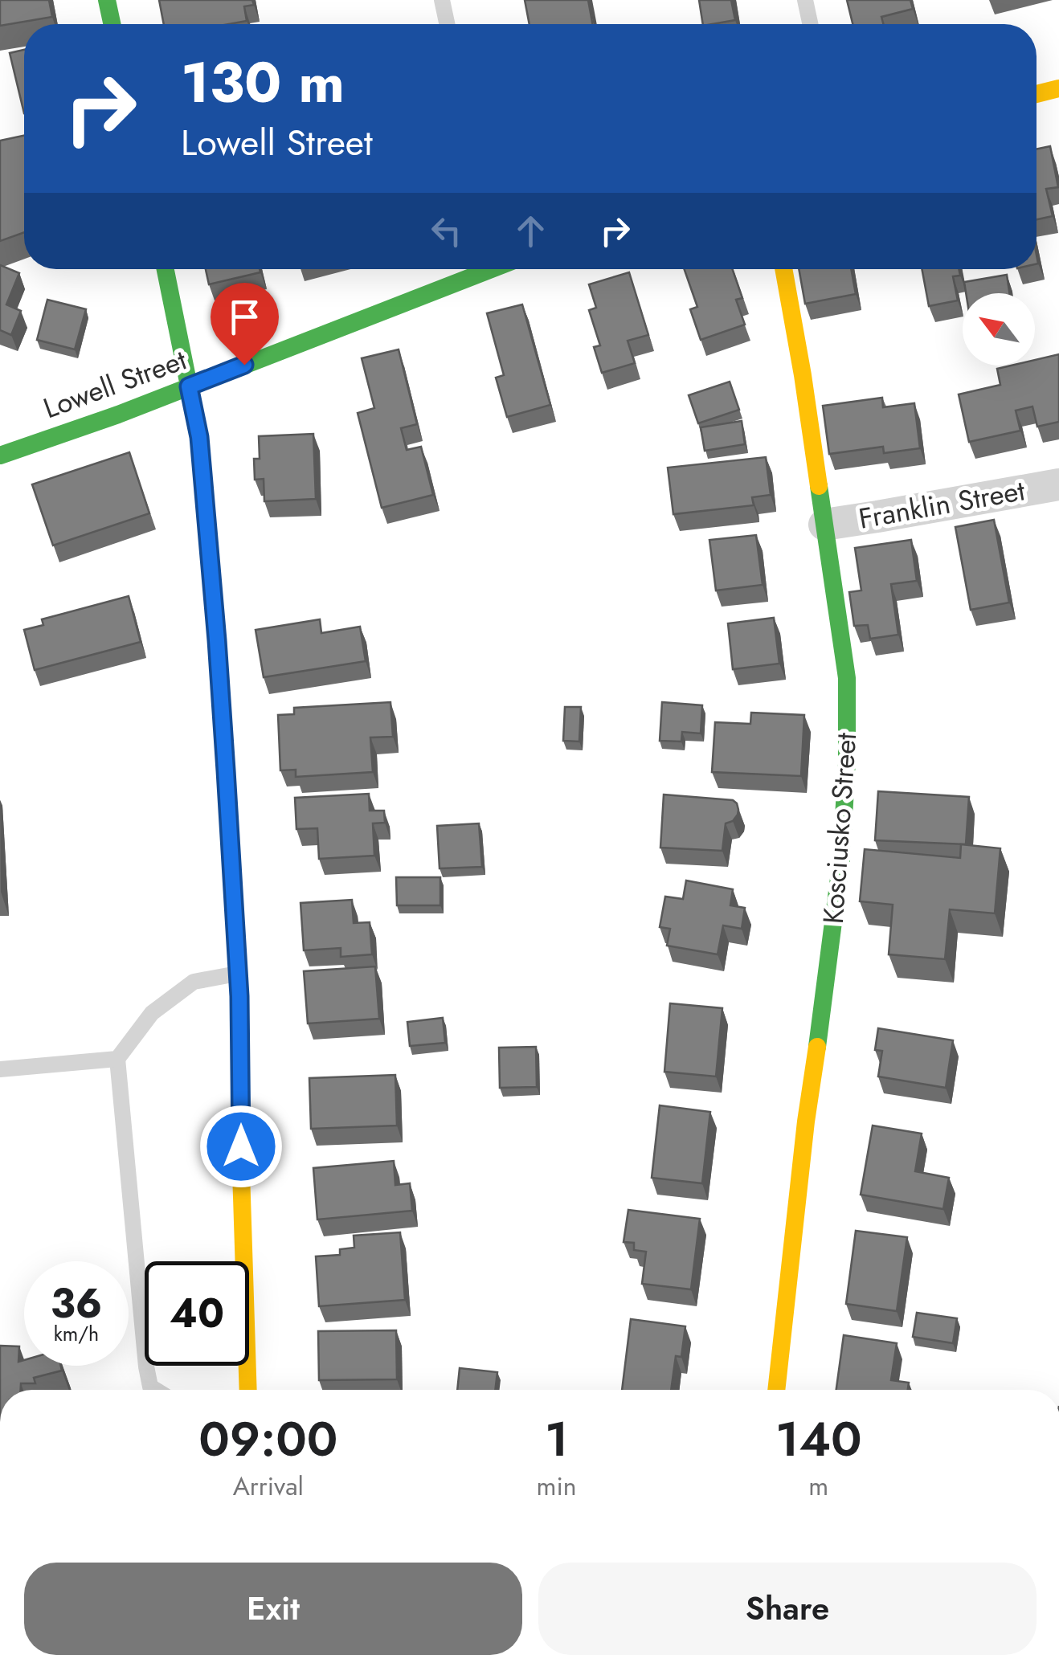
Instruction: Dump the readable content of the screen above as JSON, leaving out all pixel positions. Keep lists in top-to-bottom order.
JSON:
{
  "streets": {
    "street": ["Lowell Street", "Franklin Street", "Kosciusko Street"]
  },
  "crossings": [
    ["Franklin Street", "Kosciusko Street"]
  ],
  "north": "top left",
  "page": {
    "turn": ["130 m", "Lowell Street"],
    "speed": "36 km/h",
    "limit": "40",
    "eta": [
      "09:00",
      "Arrival",
      "1",
      "min",
      "140",
      "m"
    ],
    "buttons": ["Exit", "Share"]
  }
}
